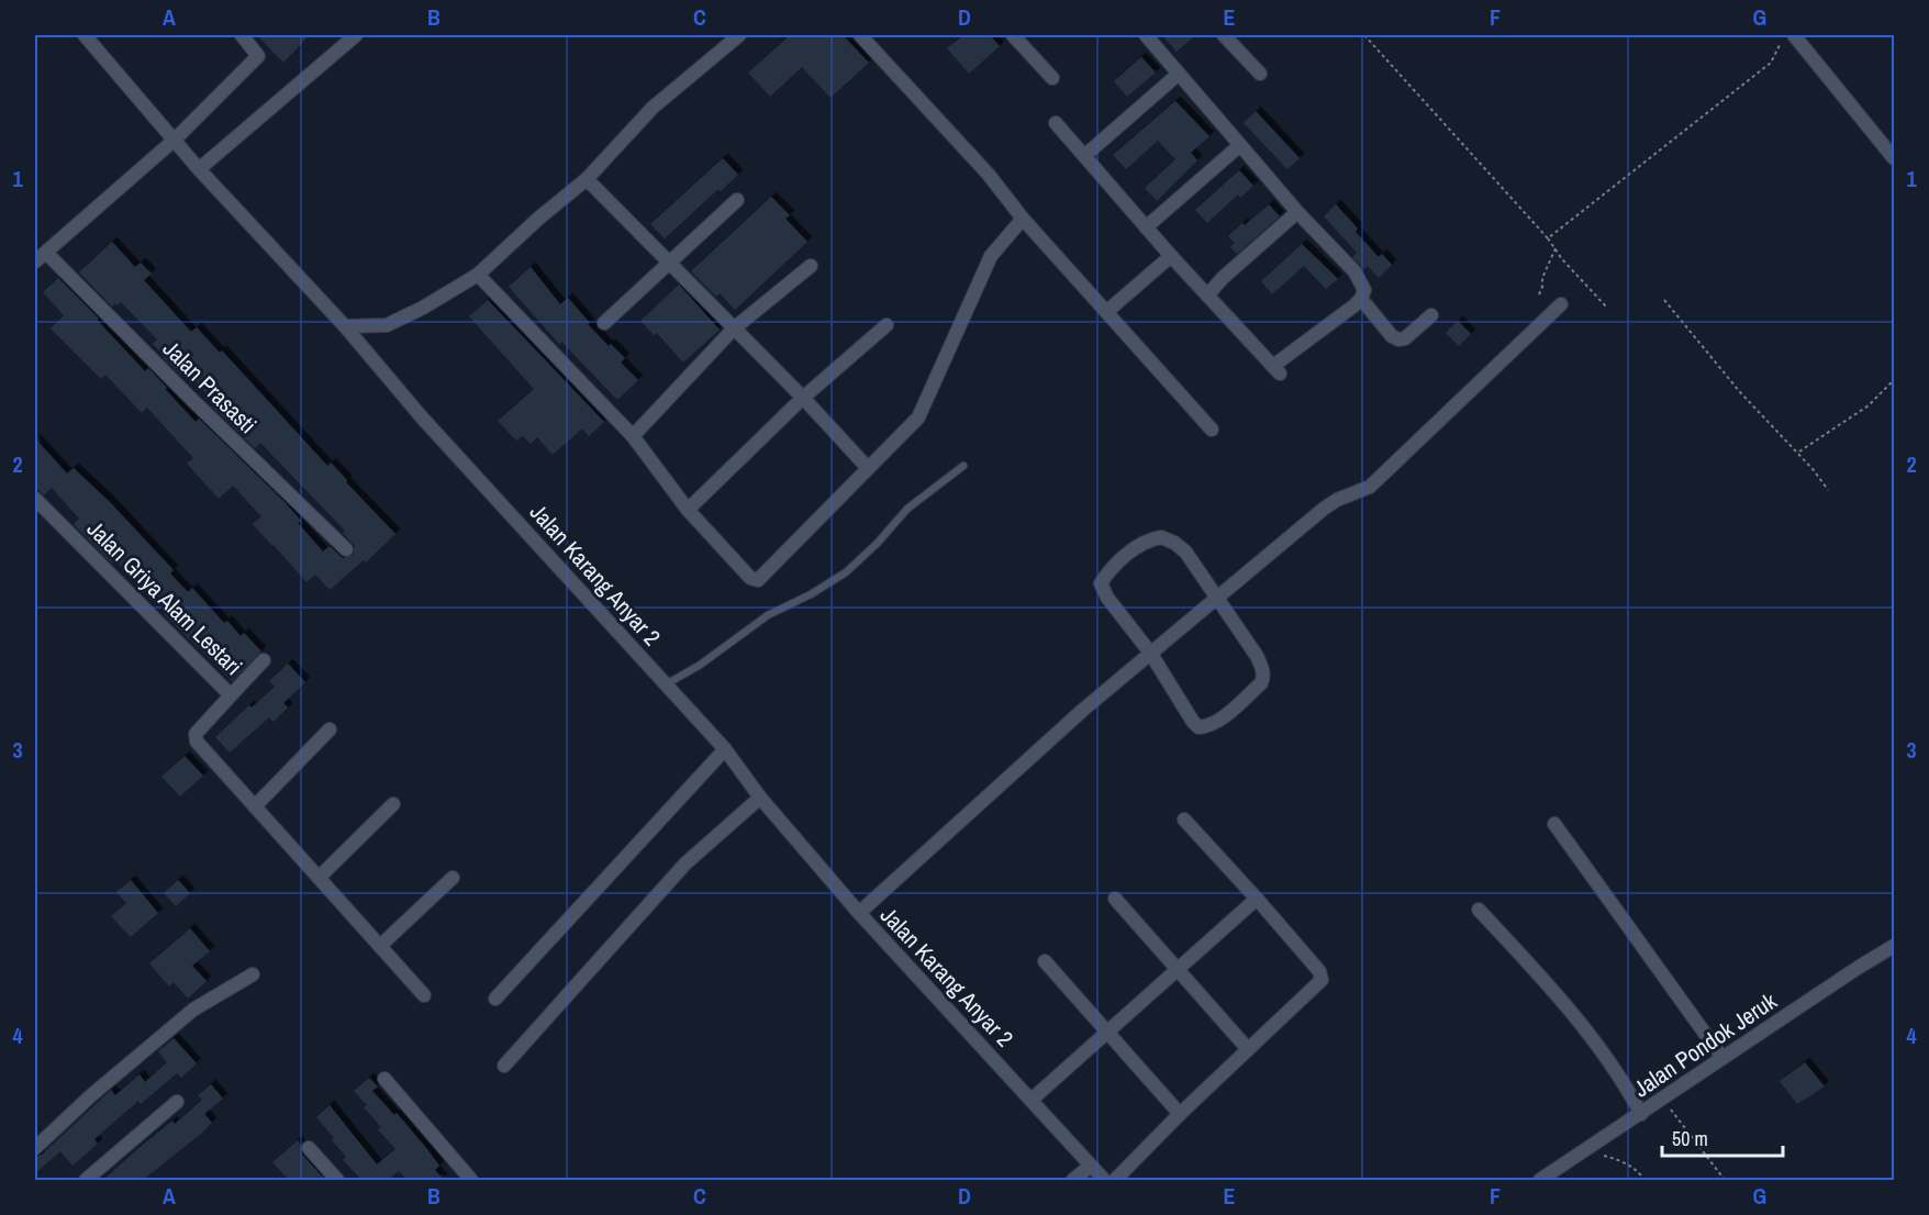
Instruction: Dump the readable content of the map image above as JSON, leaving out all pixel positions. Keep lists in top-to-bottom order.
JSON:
{
  "streets": {
    "street": [
      "Jalan Prasasti",
      "Jalan Karang Anyar 2",
      "Jalan Griya Alam Lestari",
      "Jalan Pondok Jeruk"
    ]
  },
  "scale_bar": "50 m",
  "grid": {
    "columns": [
      "A",
      "B",
      "C",
      "D",
      "E",
      "F",
      "G"
    ],
    "rows": [
      "1",
      "2",
      "3",
      "4"
    ]
  }
}
